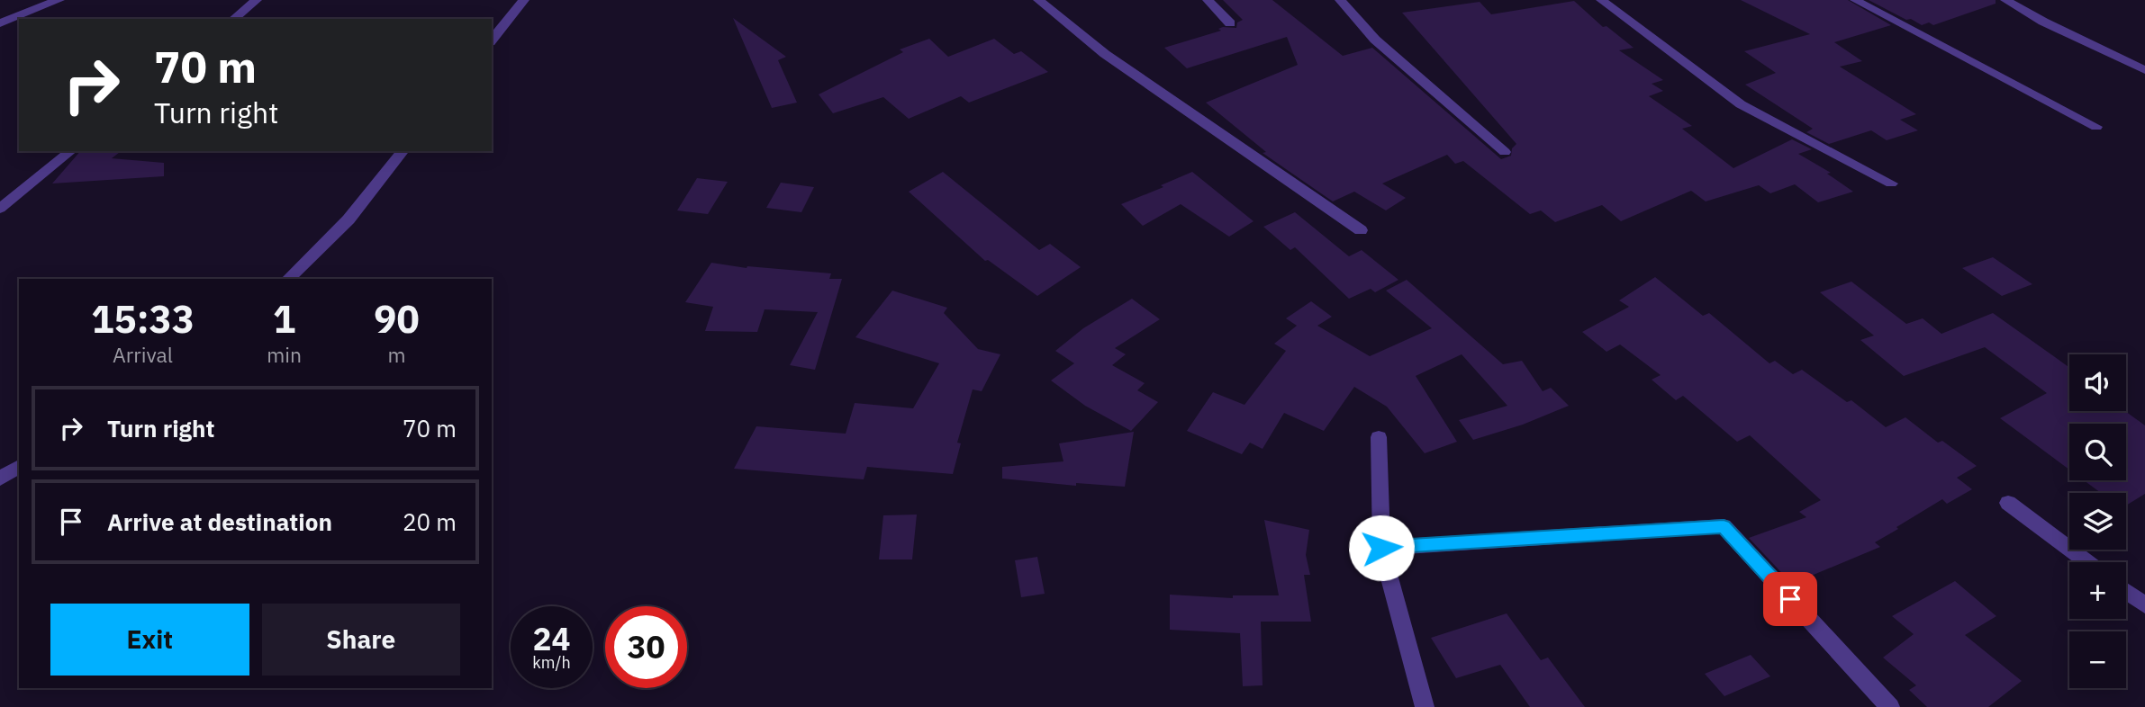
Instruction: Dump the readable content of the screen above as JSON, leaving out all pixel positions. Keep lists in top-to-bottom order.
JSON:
{
  "page": {
    "turn": ["70 m", "Turn right"],
    "eta": [
      "15:33",
      "Arrival",
      "1",
      "min",
      "90",
      "m"
    ],
    "map_buttons": ["+", "−"],
    "list": [
      {
        "name": "Turn right",
        "value": "70 m"
      },
      {
        "name": "Arrive at destination",
        "value": "20 m"
      }
    ],
    "buttons": ["Exit", "Share"],
    "speed": "24 km/h",
    "limit": "30"
  }
}
